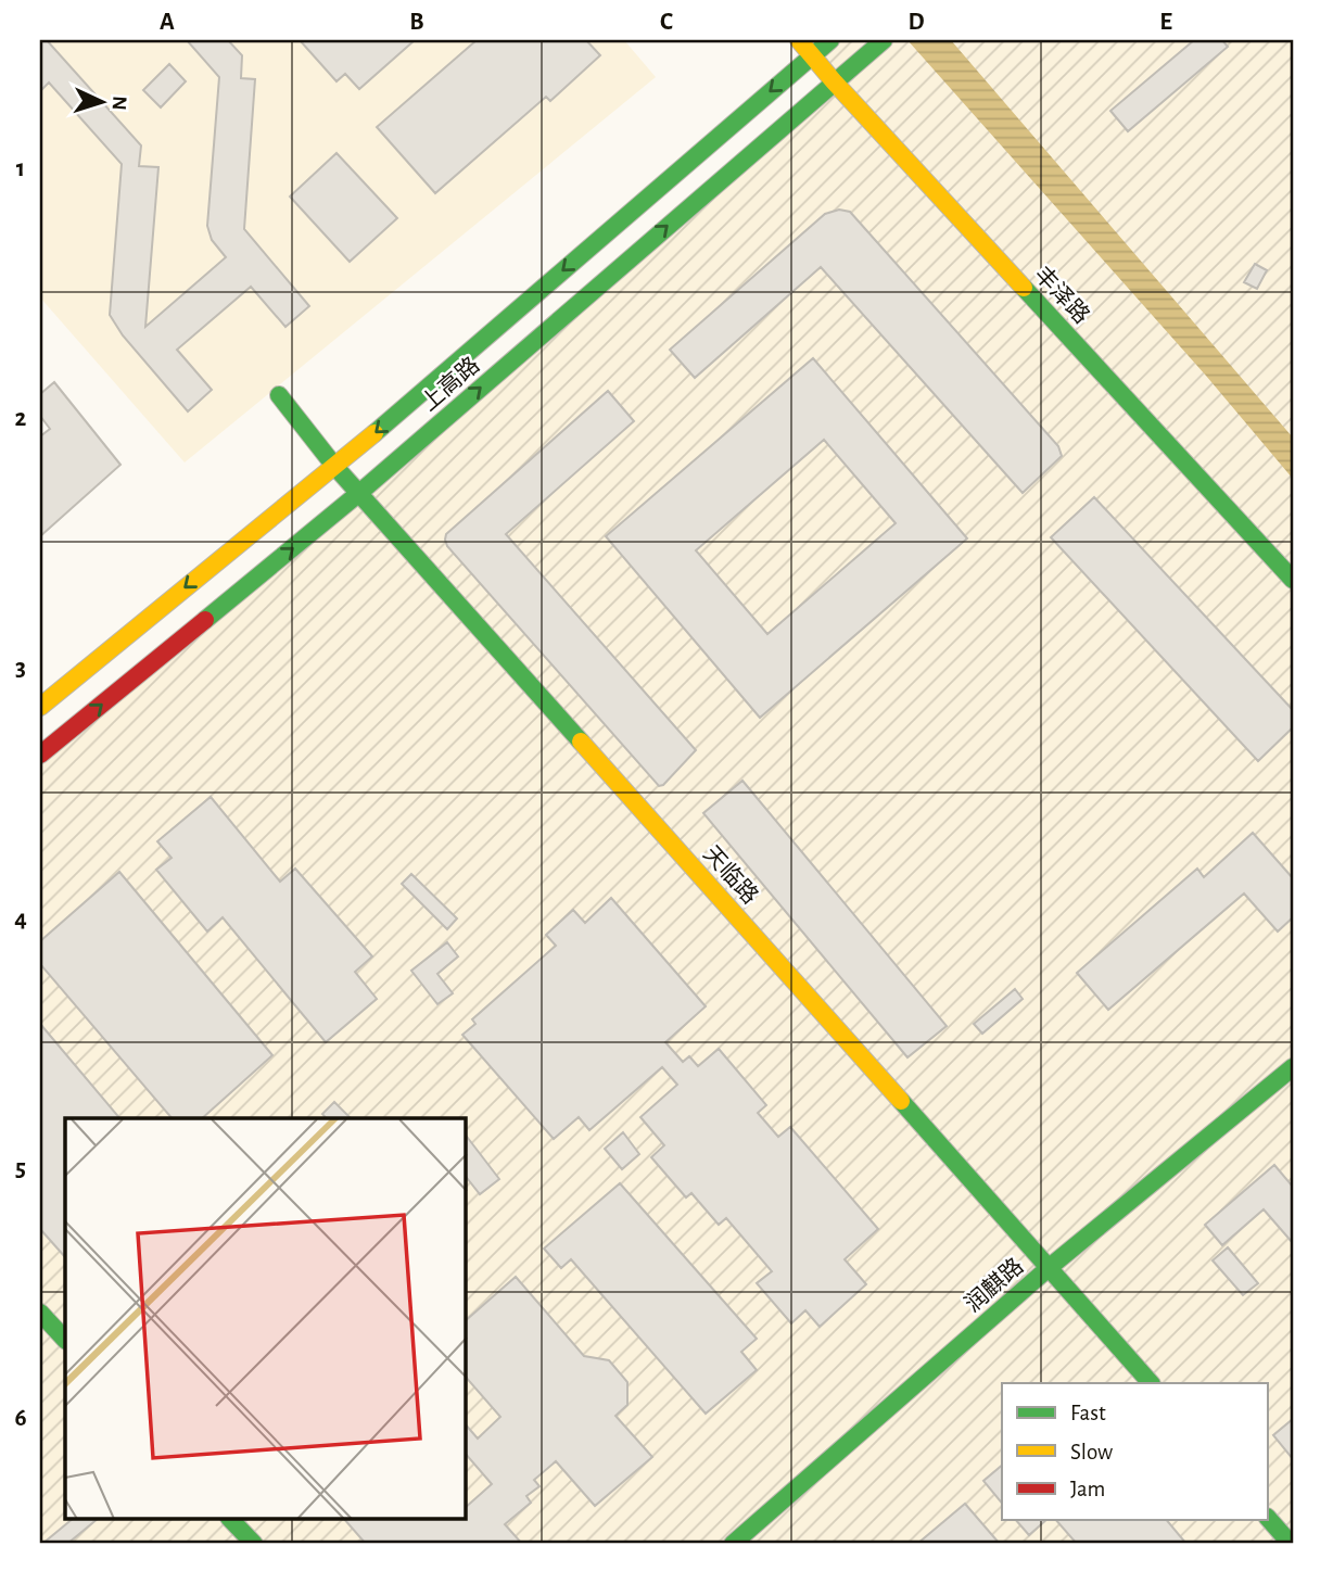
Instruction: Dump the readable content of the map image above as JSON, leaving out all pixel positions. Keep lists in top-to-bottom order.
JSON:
{
  "streets": {
    "main road": [
      "丰泽路",
      "上高路",
      "天临路",
      "润麒路"
    ]
  },
  "crossings": [
    ["丰泽路", "上高路"],
    ["上高路", "天临路"],
    ["天临路", "润麒路"]
  ],
  "legend": ["Fast", "Slow", "Jam"],
  "north": "right",
  "grid": {
    "columns": [
      "A",
      "B",
      "C",
      "D",
      "E"
    ],
    "rows": [
      "1",
      "2",
      "3",
      "4",
      "5",
      "6"
    ]
  }
}
